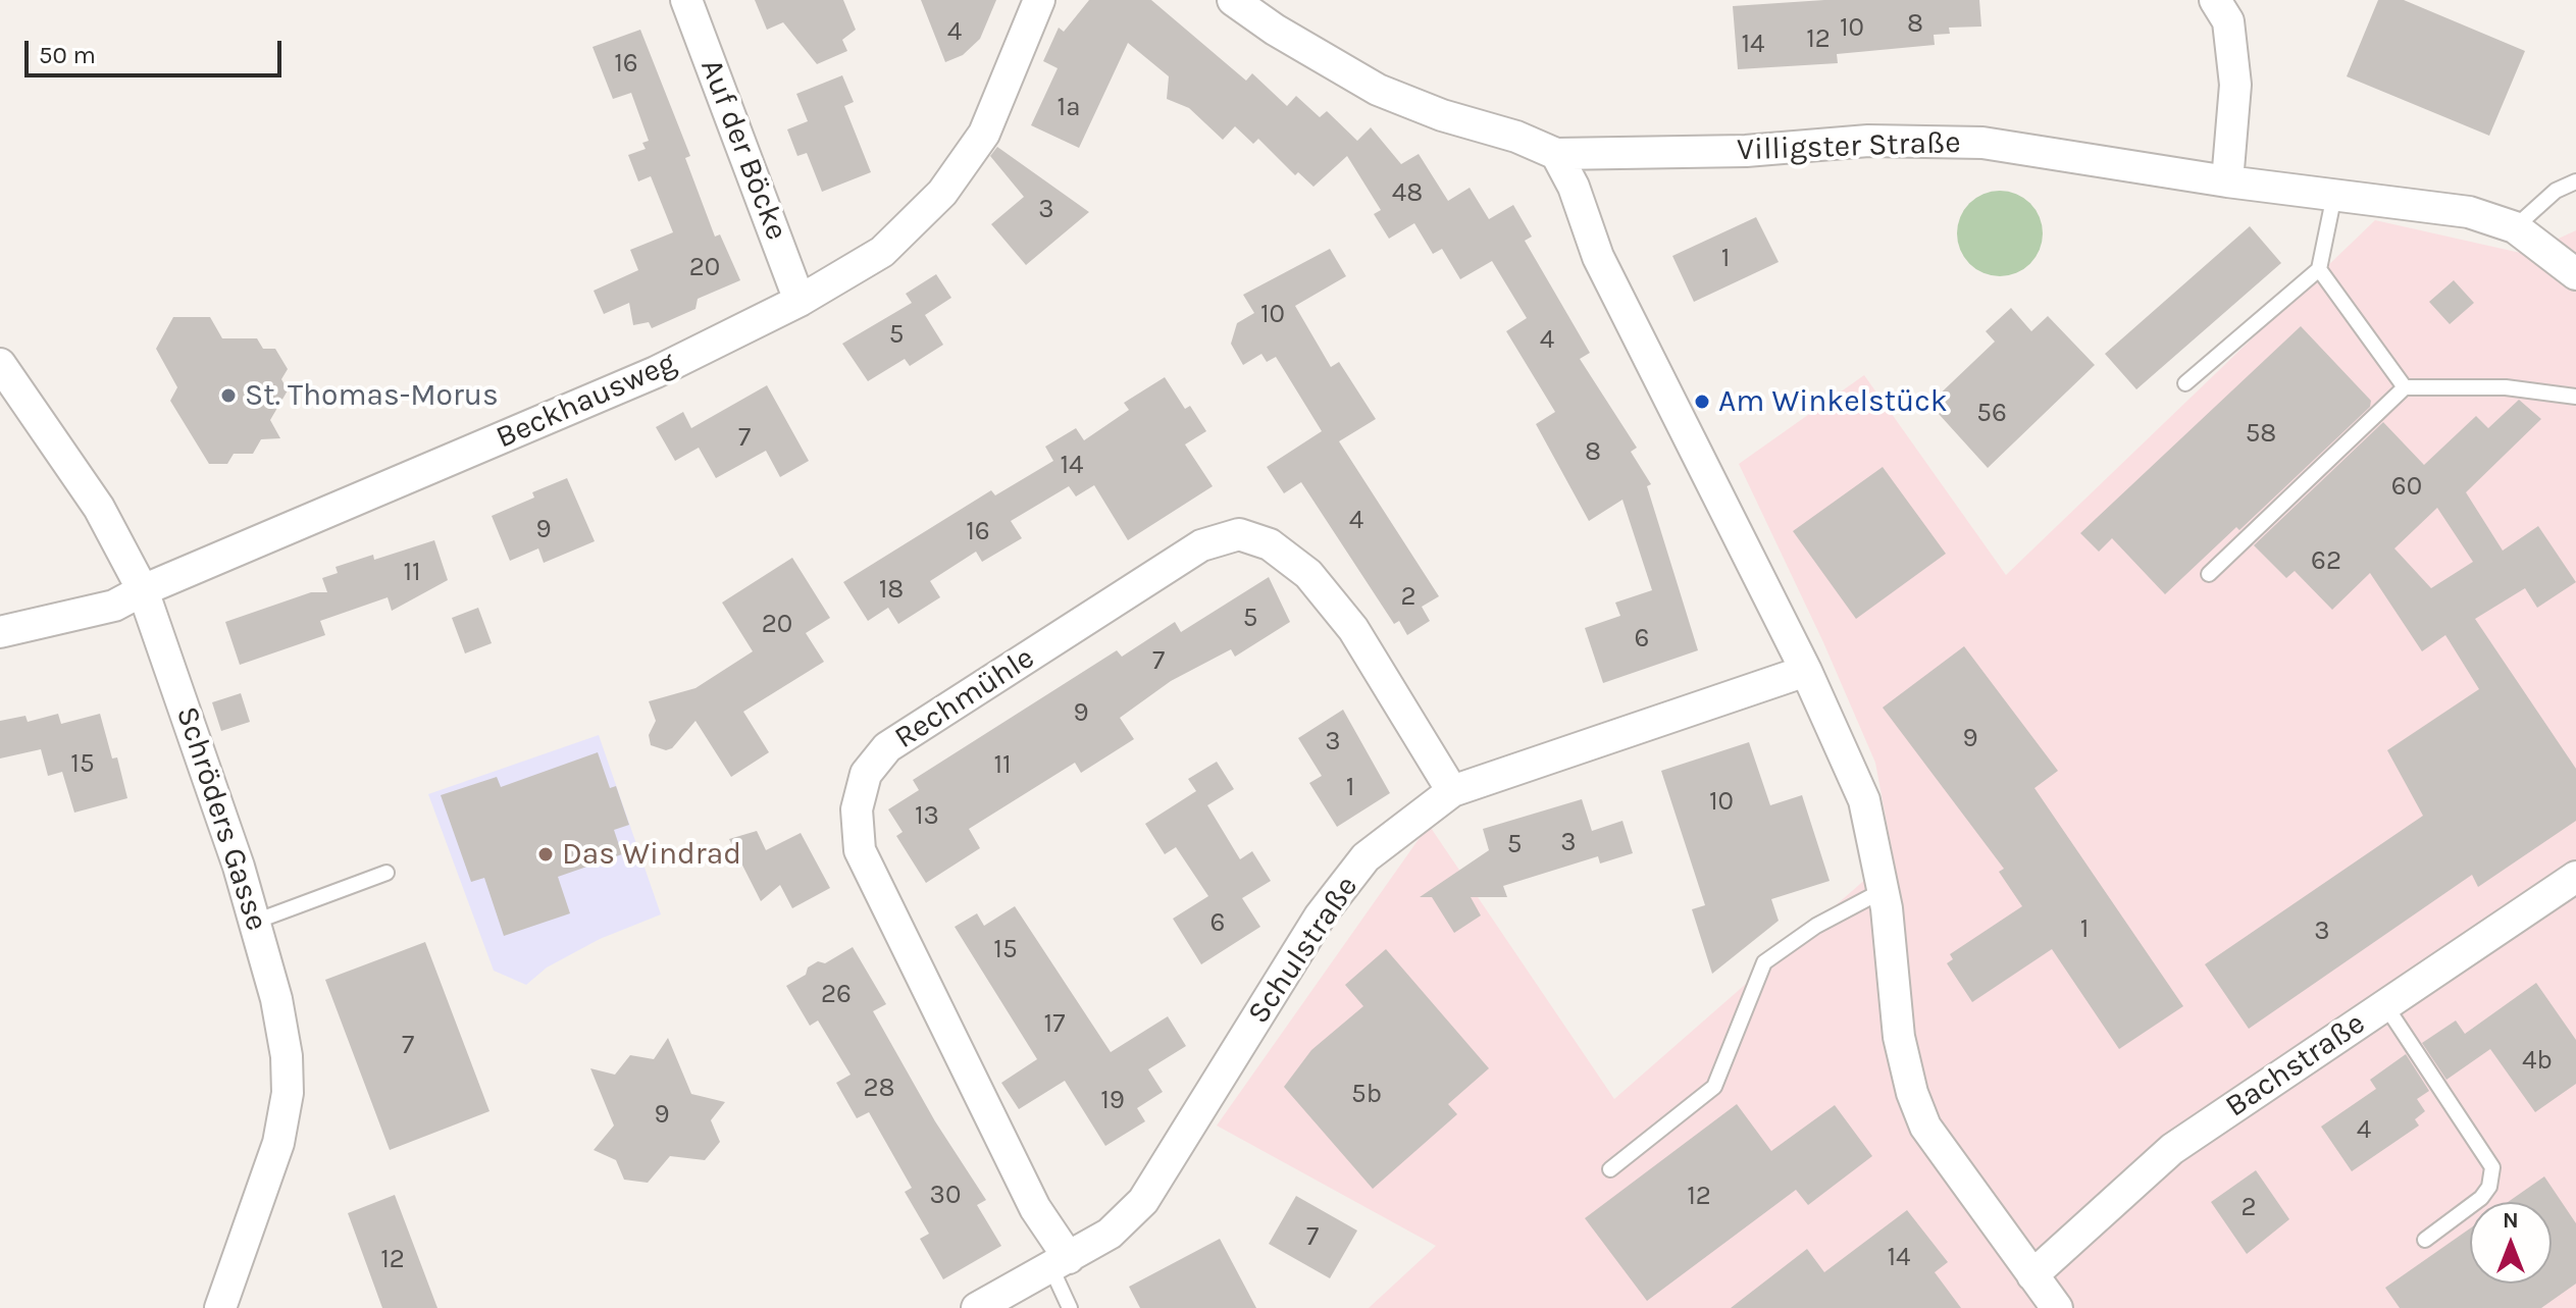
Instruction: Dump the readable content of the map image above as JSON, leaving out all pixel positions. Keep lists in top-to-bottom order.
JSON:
{
  "streets": {
    "street": [
      "Villigster Straße",
      "Auf der Böcke",
      "Beckhausweg",
      "Rechmühle",
      "Schröders Gasse",
      "Schulstraße",
      "Bachstraße"
    ]
  },
  "crossings": [
    ["Auf der Böcke", "Beckhausweg"],
    ["Beckhausweg", "Schröders Gasse"],
    ["Rechmühle", "Schulstraße"]
  ],
  "places": ["St. Thomas-Morus", "Am Winkelstück", "Das Windrad"],
  "house_numbers": [
    "8",
    "10",
    "4",
    "12",
    "14",
    "16",
    "1a",
    "48",
    "3",
    "1",
    "20",
    "10",
    "5",
    "4",
    "56",
    "58",
    "7",
    "8",
    "14",
    "60",
    "4",
    "9",
    "16",
    "62",
    "11",
    "18",
    "2",
    "5",
    "20",
    "6",
    "7",
    "9",
    "9",
    "3",
    "15",
    "11",
    "1",
    "10",
    "13",
    "3",
    "5",
    "6",
    "1",
    "3",
    "15",
    "26",
    "17",
    "7",
    "4b",
    "28",
    "5b",
    "19",
    "9",
    "4",
    "30",
    "12",
    "2",
    "7",
    "14",
    "12"
  ],
  "scale_bar": "50 m",
  "north": "top"
}
